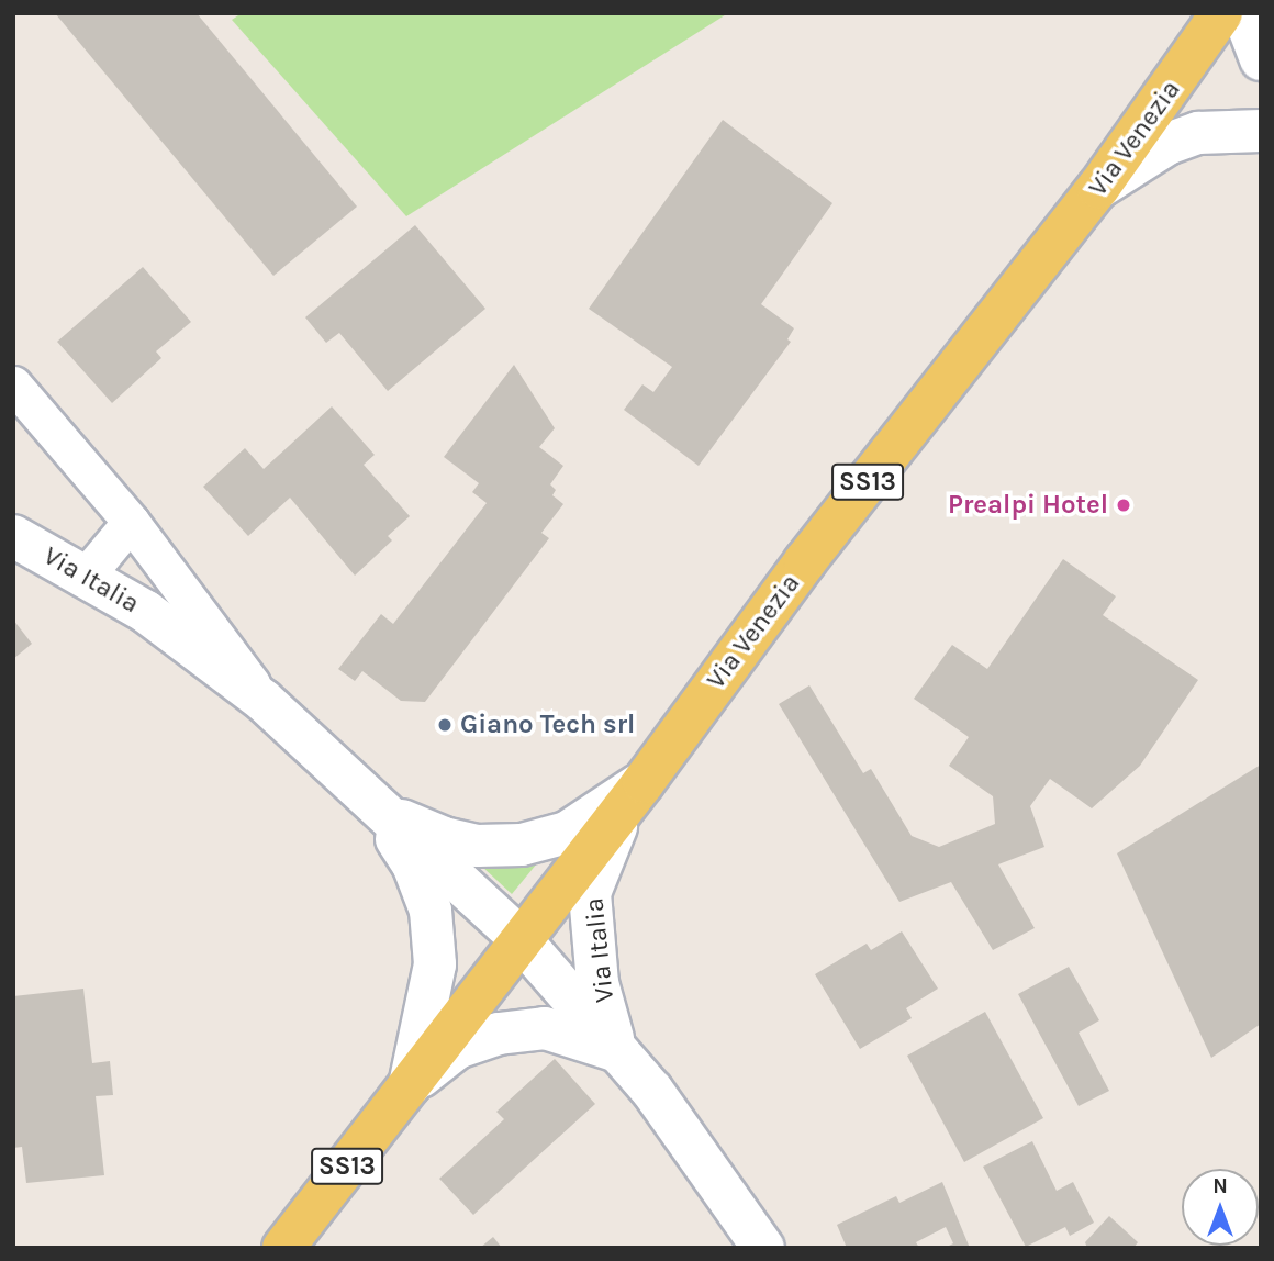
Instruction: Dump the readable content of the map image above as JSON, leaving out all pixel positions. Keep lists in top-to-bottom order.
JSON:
{
  "streets": {
    "main road": ["Via Venezia", "SS13"],
    "street": ["Via Italia"]
  },
  "crossings": [
    ["Via Venezia", "Via Italia"]
  ],
  "places": ["Prealpi Hotel", "Giano Tech srl"],
  "north": "top"
}
